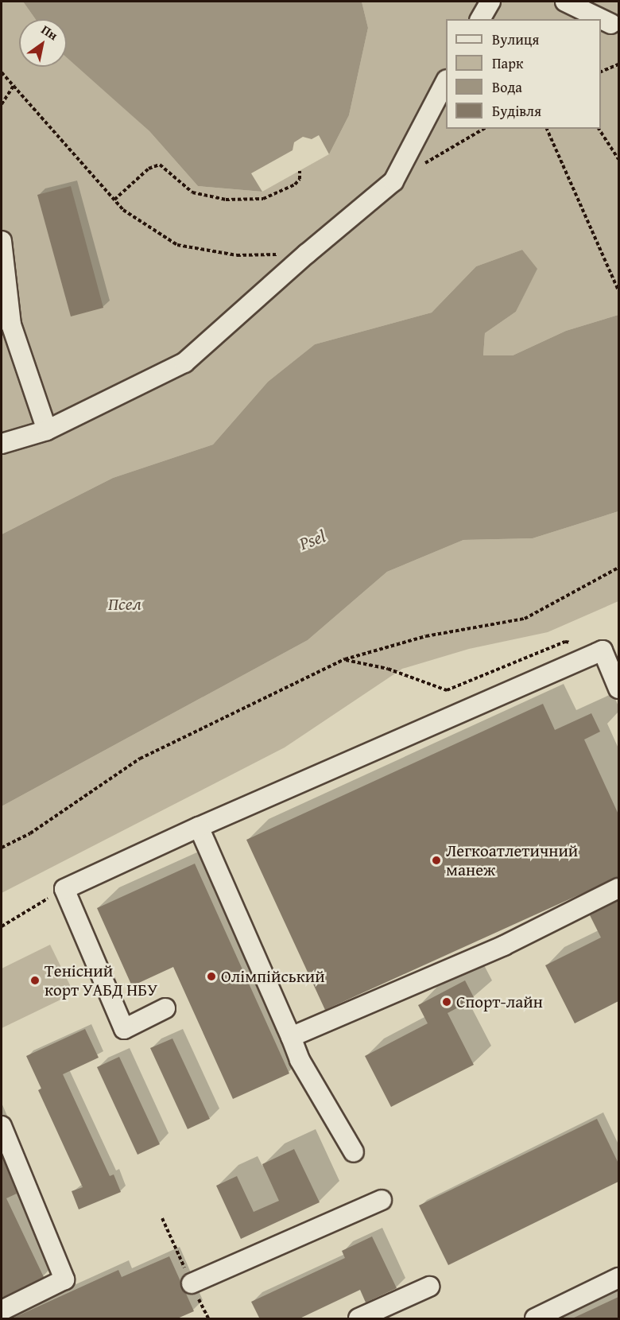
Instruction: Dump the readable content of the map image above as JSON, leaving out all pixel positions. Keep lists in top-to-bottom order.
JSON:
{
  "water": ["Psel", "Псел"],
  "places": [
    "Легкоатлетичний манеж",
    "Олімпійський",
    "Тенісний корт УАБД НБУ",
    "Спорт-лайн"
  ],
  "legend": [
    "Вулиця",
    "Парк",
    "Вода",
    "Будівля"
  ],
  "north": "top right"
}
